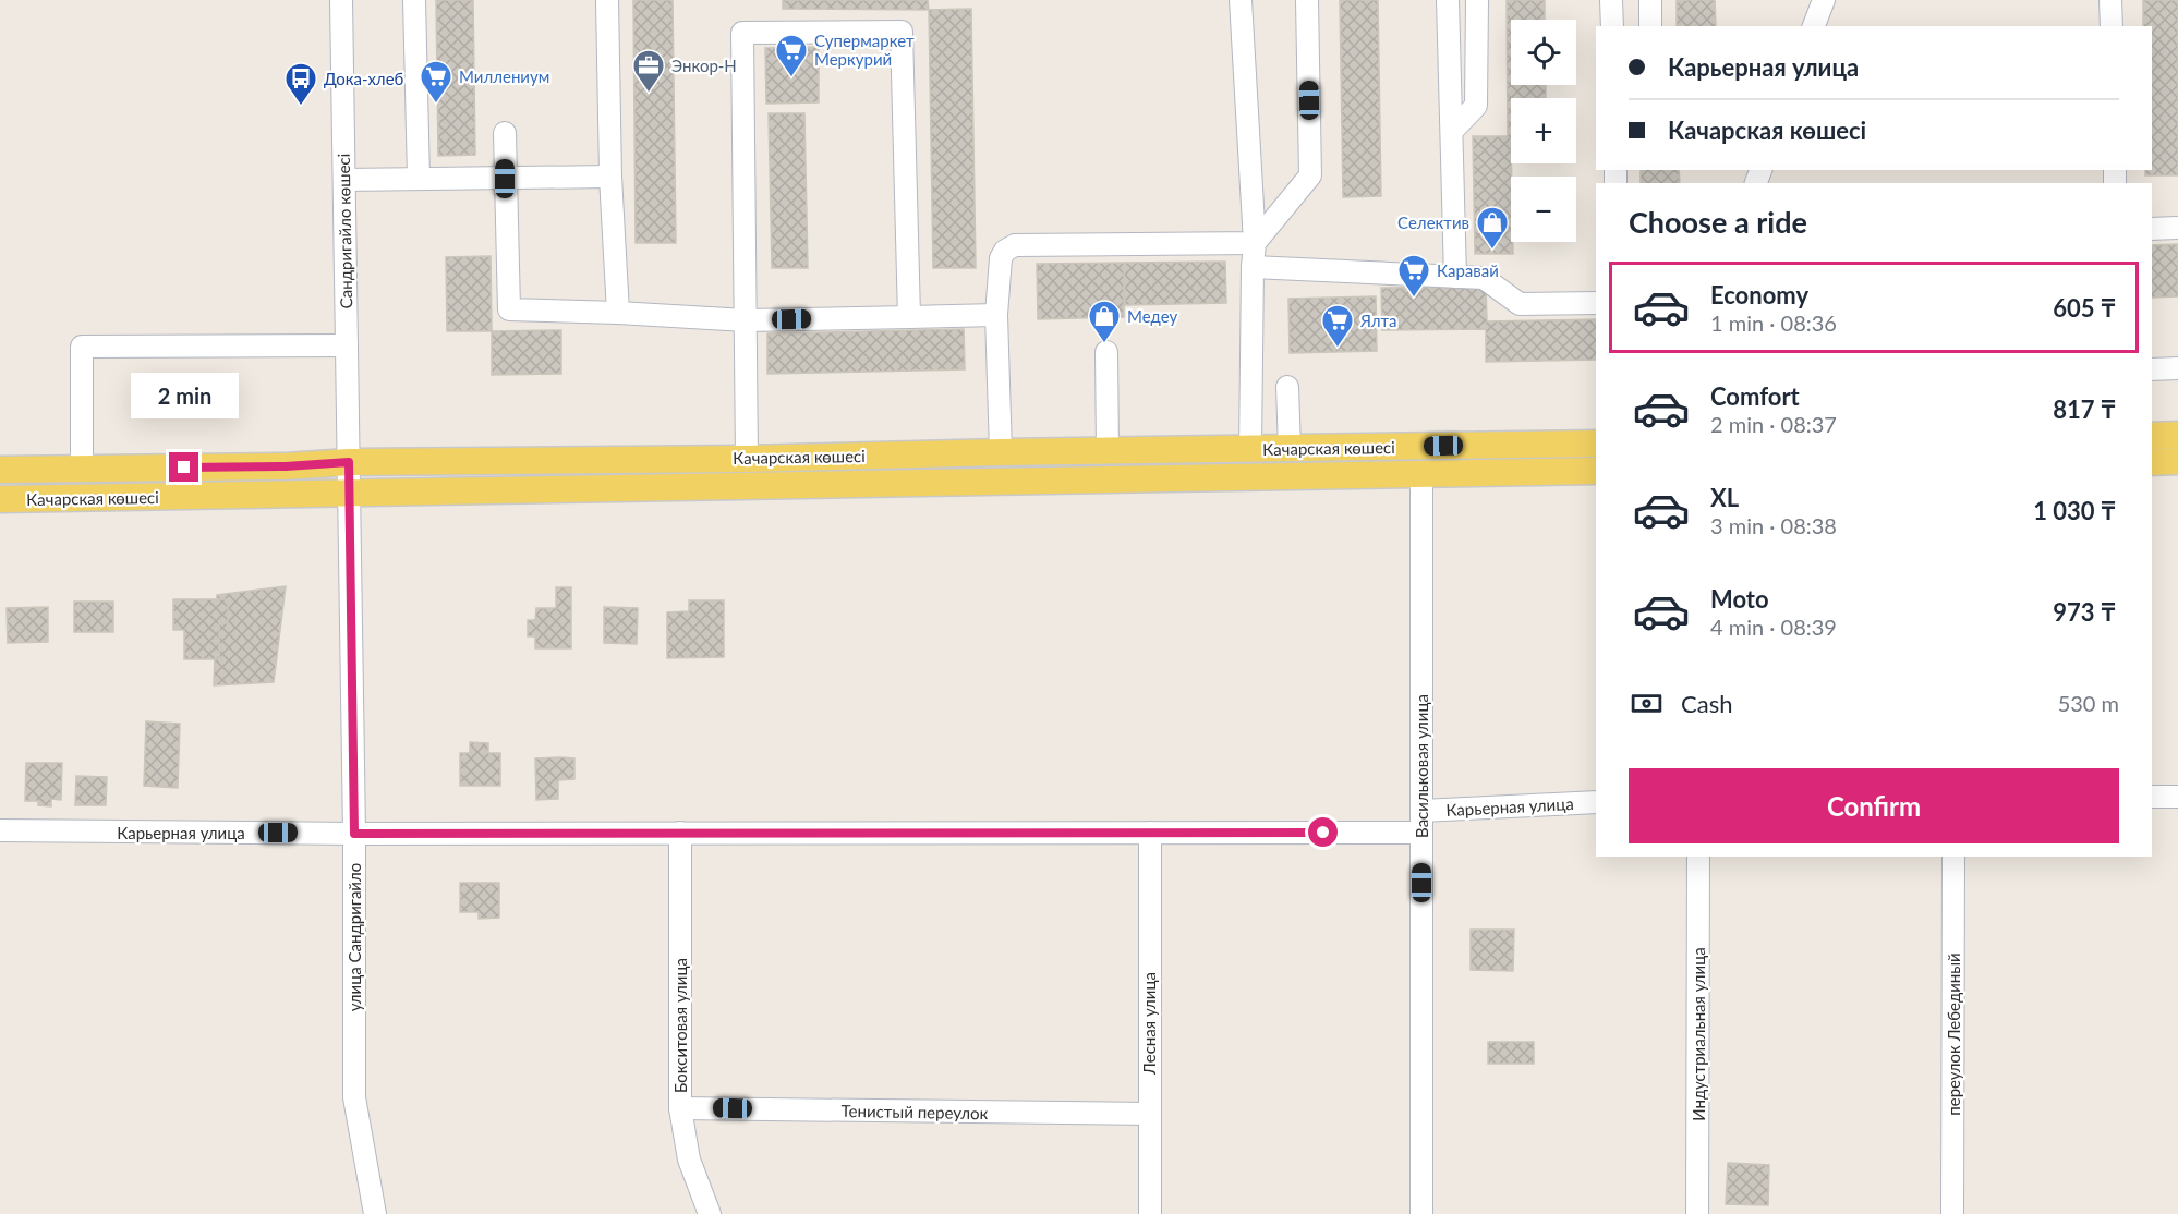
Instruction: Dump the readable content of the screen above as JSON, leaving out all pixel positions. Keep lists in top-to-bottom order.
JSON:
{
  "streets": {
    "main road": ["Качарская көшесі"],
    "street": [
      "Сандригайло көшесі",
      "Васильковая улица",
      "Карьерная улица",
      "улица Сандригайло",
      "Лесная улица",
      "Бокситовая улица",
      "Индустриальная улица",
      "переулок Лебединый",
      "Тенистый переулок"
    ]
  },
  "crossings": [
    ["Сандригайло көшесі", "Качарская көшесі"],
    ["Сандригайло көшесі", "улица Сандригайло"],
    ["Качарская көшесі", "Васильковая улица"],
    ["Качарская көшесі", "улица Сандригайло"],
    ["Васильковая улица", "Карьерная улица"],
    ["Карьерная улица", "улица Сандригайло"],
    ["Карьерная улица", "Лесная улица"],
    ["Карьерная улица", "Бокситовая улица"],
    ["Лесная улица", "Тенистый переулок"],
    ["Бокситовая улица", "Тенистый переулок"]
  ],
  "places": {
    "supermarket": [
      "Супермаркет Меркурий",
      "Миллениум",
      "Каравай",
      "Ялта"
    ],
    "office": ["Энкор-Н"],
    "bus stop": ["Дока-хлеб"],
    "shop": ["Селектив", "Медеу"]
  },
  "page": {
    "map_buttons": ["+", "−"],
    "banner": ["Карьерная улица", "Качарская көшесі"],
    "heading": "Choose a ride",
    "list": [
      {
        "name": "Economy",
        "note": "1 min · 08:36",
        "value": "605 ₸"
      },
      {
        "name": "Comfort",
        "note": "2 min · 08:37",
        "value": "817 ₸"
      },
      {
        "name": "XL",
        "note": "3 min · 08:38",
        "value": "1 030 ₸"
      },
      {
        "name": "Moto",
        "note": "4 min · 08:39",
        "value": "973 ₸"
      }
    ],
    "bubble": "2 min",
    "pay": ["Cash", "530 m"],
    "buttons": "Confirm"
  }
}
